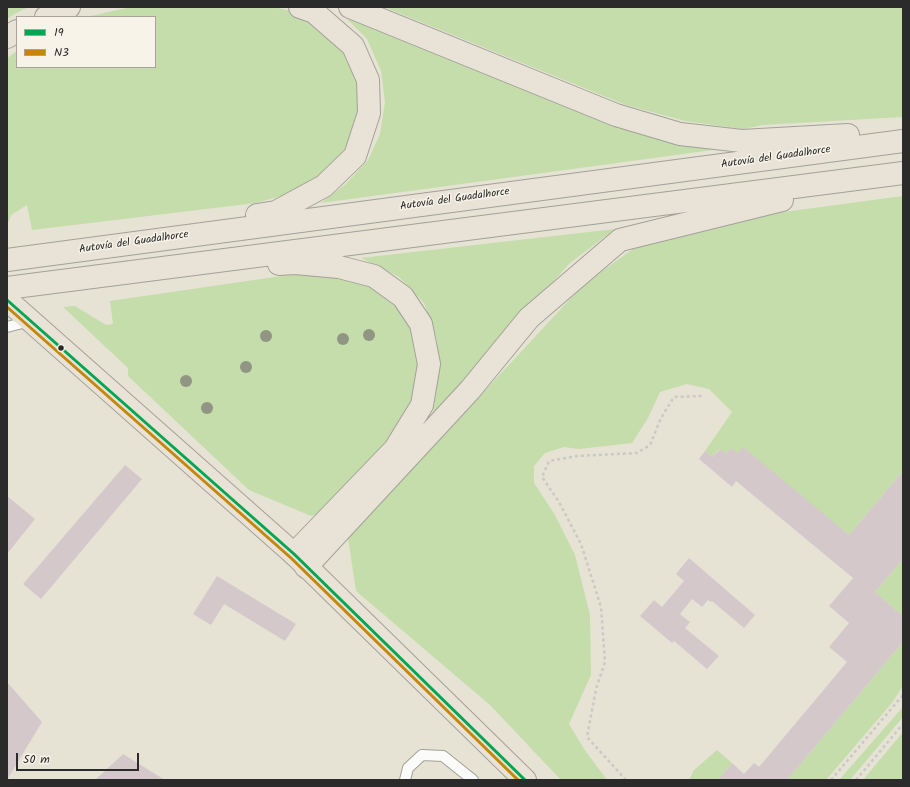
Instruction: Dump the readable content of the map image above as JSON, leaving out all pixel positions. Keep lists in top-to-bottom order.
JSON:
{
  "streets": {
    "main road": ["Autovía del Guadalhorce"]
  },
  "lines": ["transit line 19", "transit line N3"],
  "legend": ["19", "N3"],
  "scale_bar": "50 m"
}
